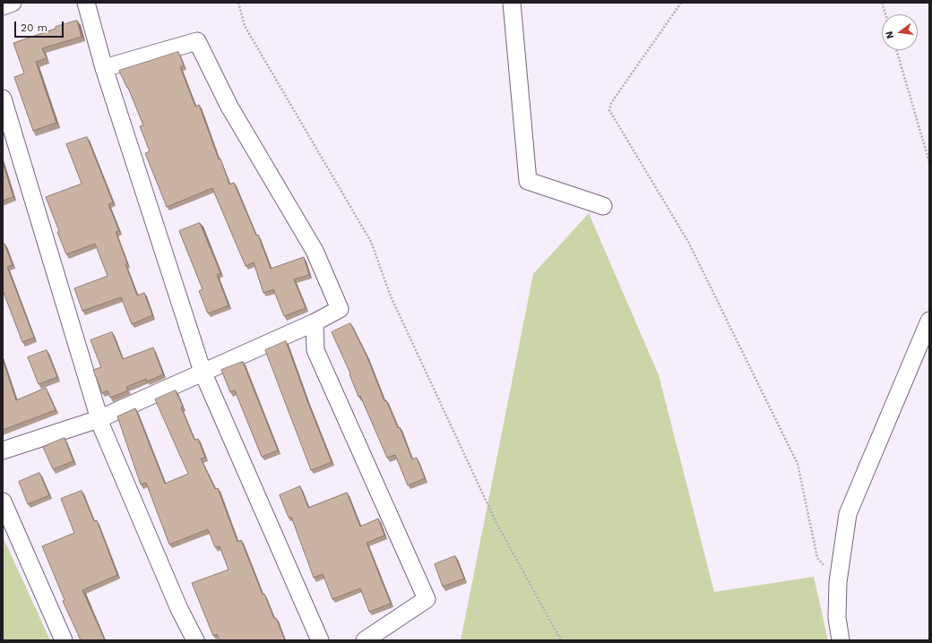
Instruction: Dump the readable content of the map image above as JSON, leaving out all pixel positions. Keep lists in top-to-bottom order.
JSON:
{
  "scale_bar": "20 m",
  "north": "left"
}
